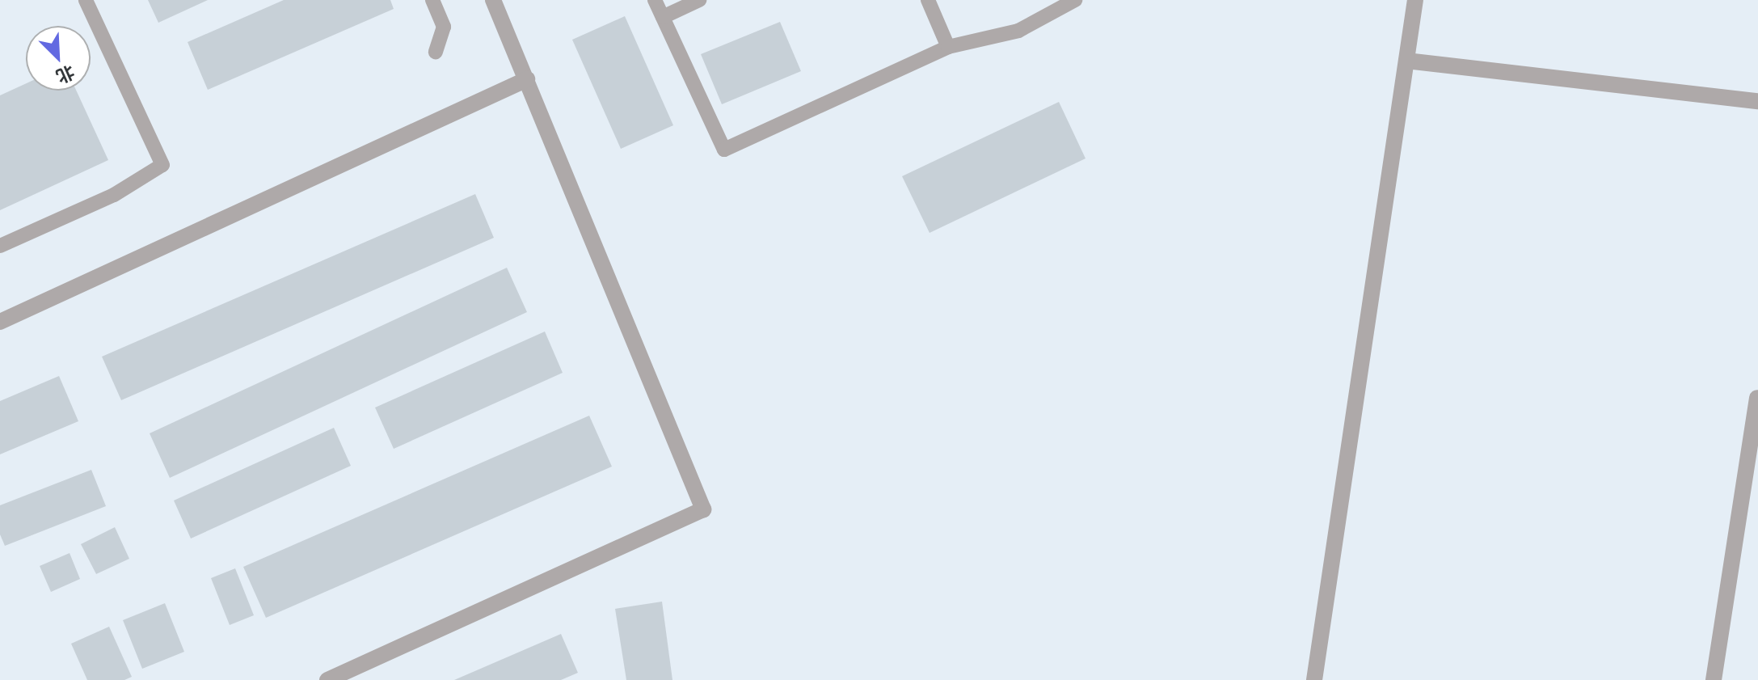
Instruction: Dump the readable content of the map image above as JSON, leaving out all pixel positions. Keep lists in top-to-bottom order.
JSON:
{
  "north": "bottom right"
}
